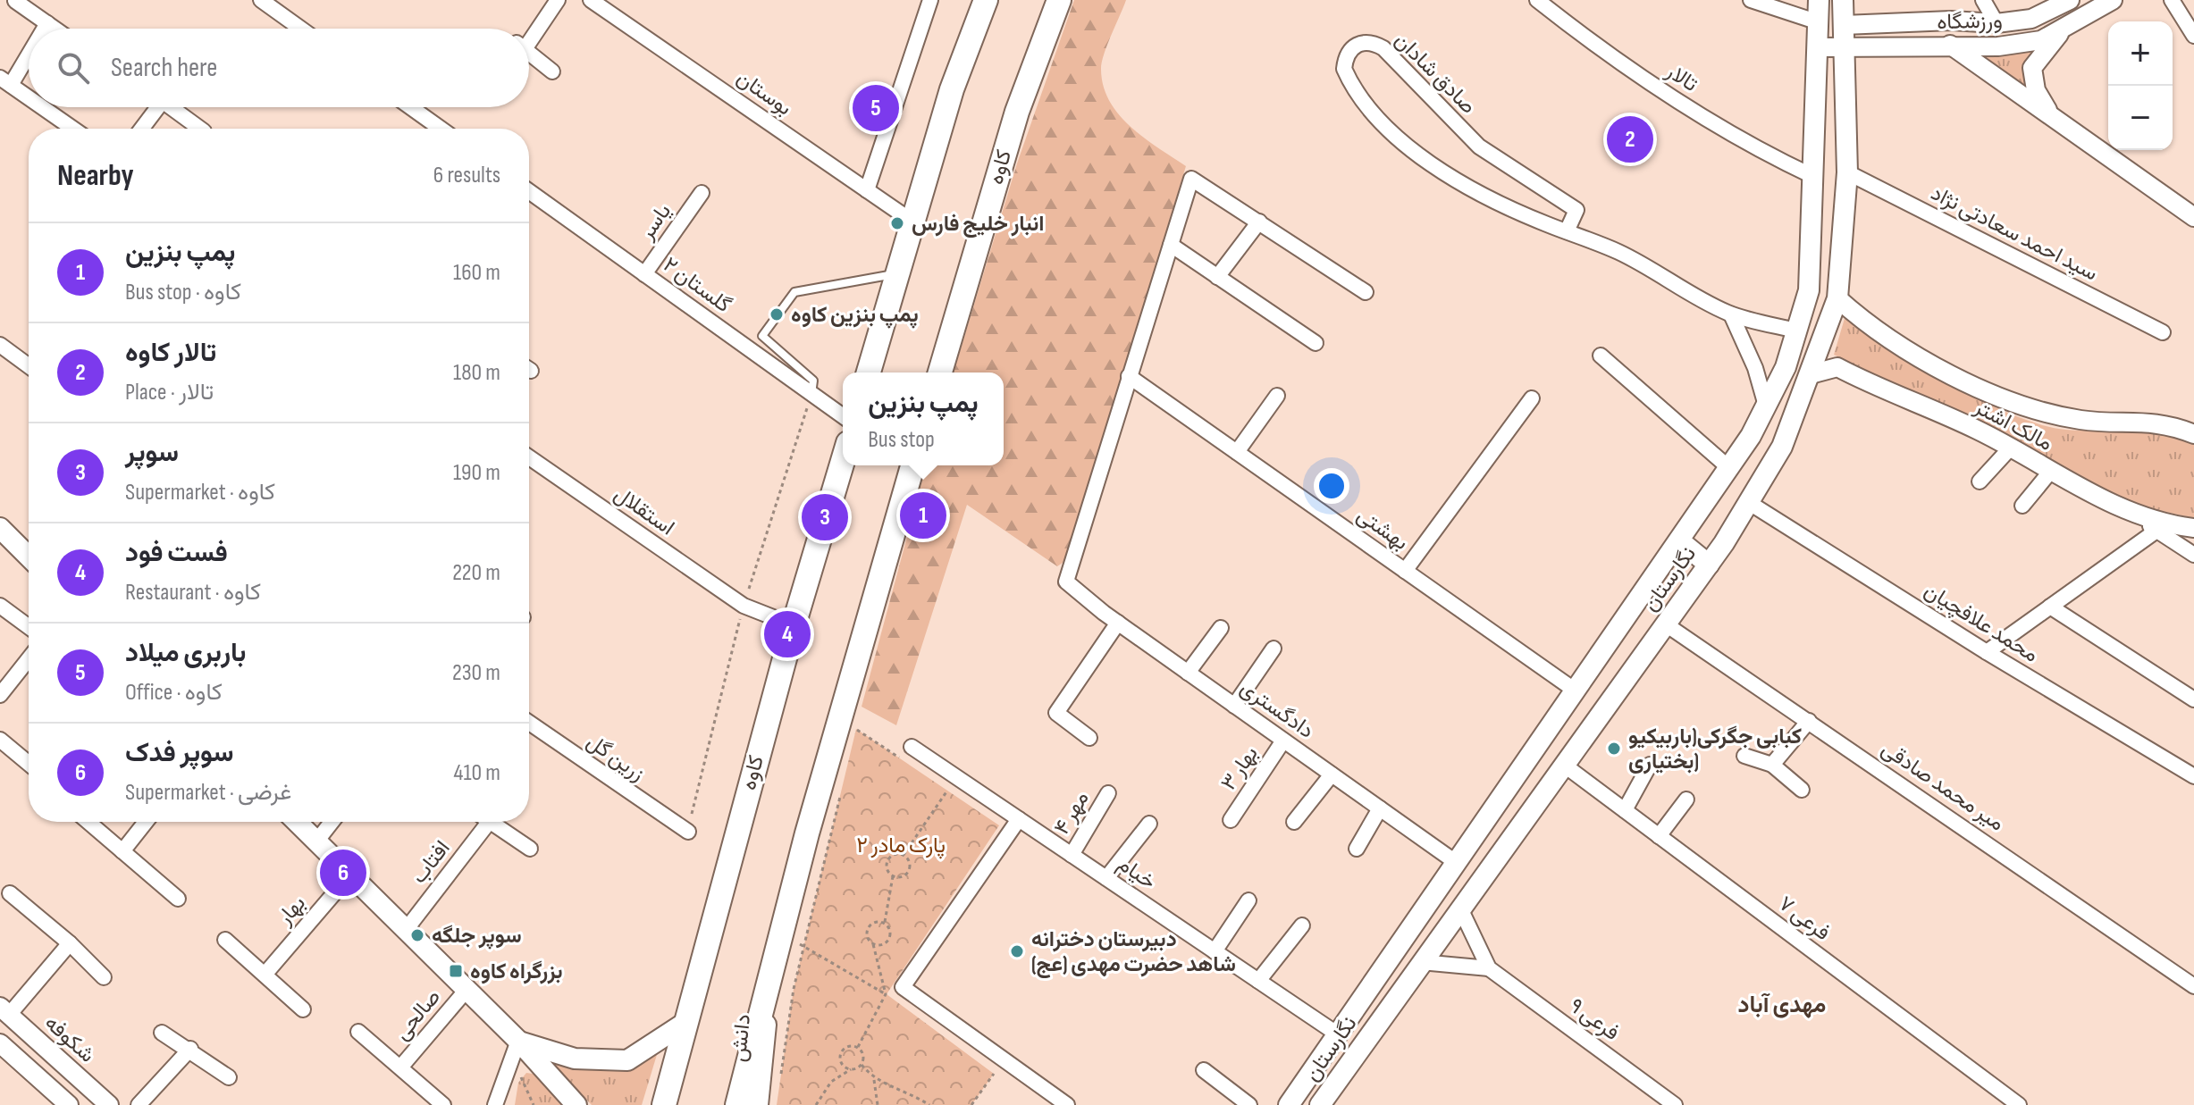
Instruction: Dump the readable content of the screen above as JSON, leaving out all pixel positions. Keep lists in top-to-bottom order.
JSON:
{
  "streets": {
    "main road": ["کاوه", "نگارستان", "دانش"],
    "street": [
      "ورزشگاه",
      "صادق شادان",
      "تالار",
      "بوستان",
      "یاسر",
      "سید احمد سعادتی نژاد",
      "گلستان ۲",
      "مالک اشتر",
      "استقلال",
      "بهشتی",
      "محمد علافچیان",
      "دادگستری",
      "زرین گل",
      "بهار ۳",
      "میر محمد صادقی",
      "مهر ۴",
      "افتاب",
      "خیام",
      "بهار",
      "فرعی ۷",
      "صالحی",
      "فرعی ۹",
      "شکوفه"
    ]
  },
  "crossings": [
    ["ورزشگاه", "نگارستان"],
    ["صادق شادان", "نگارستان"],
    ["تالار", "نگارستان"],
    ["کاوه", "استقلال"],
    ["یاسر", "گلستان ۲"],
    ["سید احمد سعادتی نژاد", "نگارستان"],
    ["مالک اشتر", "نگارستان"],
    ["بهشتی", "نگارستان"],
    ["بهشتی", "دادگستری"],
    ["نگارستان", "محمد علافچیان"],
    ["نگارستان", "دادگستری"],
    ["نگارستان", "میر محمد صادقی"],
    ["نگارستان", "خیام"],
    ["نگارستان", "فرعی ۷"],
    ["دادگستری", "بهار ۳"],
    ["مهر ۴", "خیام"]
  ],
  "districts": ["مهدی آباد"],
  "parks": ["پارک مادر ۲"],
  "places": {
    "other": [
      "انبار خلیج فارس",
      "پمپ بنزین کاوه",
      "کبابی جگرکی(باربیکیو بختیاری)",
      "سوپر جلگه",
      "دبیرستان دخترانه شاهد حضرت مهدی (عج)"
    ],
    "transit": ["بزرگراه کاوه"]
  },
  "page": {
    "map_buttons": ["+", "−"],
    "search": "Search here",
    "pins": [
      "5",
      "2",
      "1",
      "3",
      "4",
      "6"
    ],
    "heading": ["Nearby", "6 results"],
    "list": [
      {
        "mark": "1",
        "name": "پمپ بنزین",
        "note": "Bus stop · کاوه",
        "value": "160 m"
      },
      {
        "mark": "2",
        "name": "تالار کاوه",
        "note": "Place · تالار",
        "value": "180 m"
      },
      {
        "mark": "3",
        "name": "سوپر",
        "note": "Supermarket · کاوه",
        "value": "190 m"
      },
      {
        "mark": "4",
        "name": "فست فود",
        "note": "Restaurant · کاوه",
        "value": "220 m"
      },
      {
        "mark": "5",
        "name": "باربری میلاد",
        "note": "Office · کاوه",
        "value": "230 m"
      },
      {
        "mark": "6",
        "name": "سوپر فدک",
        "note": "Supermarket · غرضی",
        "value": "410 m"
      }
    ],
    "popup": ["پمپ بنزین", "Bus stop"]
  }
}
